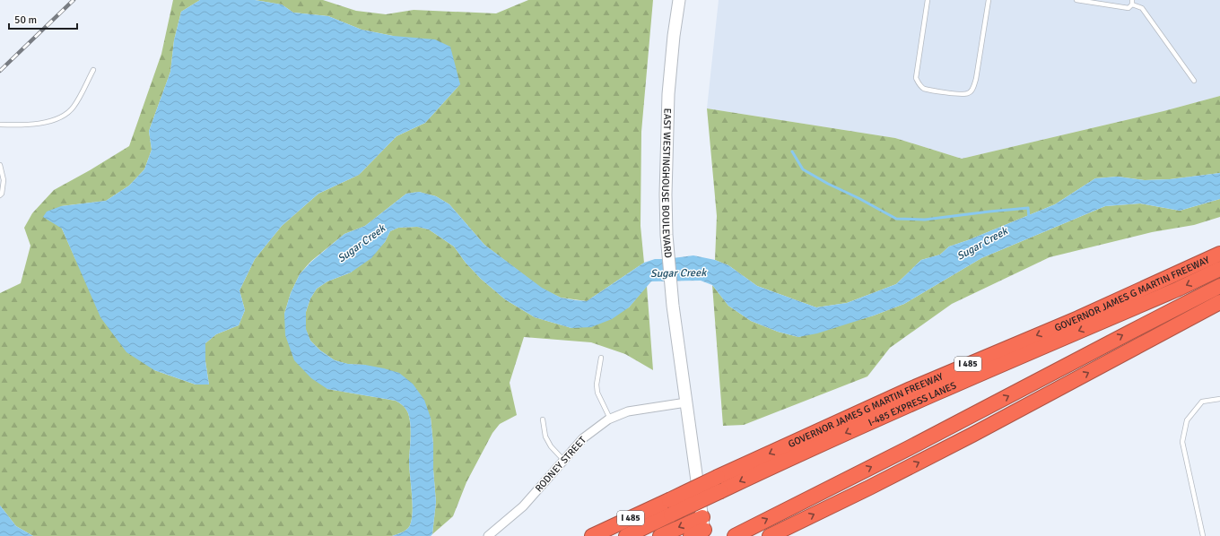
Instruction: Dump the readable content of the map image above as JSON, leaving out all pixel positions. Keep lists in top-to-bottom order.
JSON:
{
  "streets": {
    "highway": ["GOVERNOR JAMES G MARTIN FREEWAY", "I 485", "I-485 EXPRESS LANES"],
    "main road": ["EAST WESTINGHOUSE BOULEVARD"],
    "street": ["RODNEY STREET"]
  },
  "crossings": [
    ["EAST WESTINGHOUSE BOULEVARD", "RODNEY STREET"]
  ],
  "water": ["Sugar Creek"],
  "scale_bar": "50 m"
}
